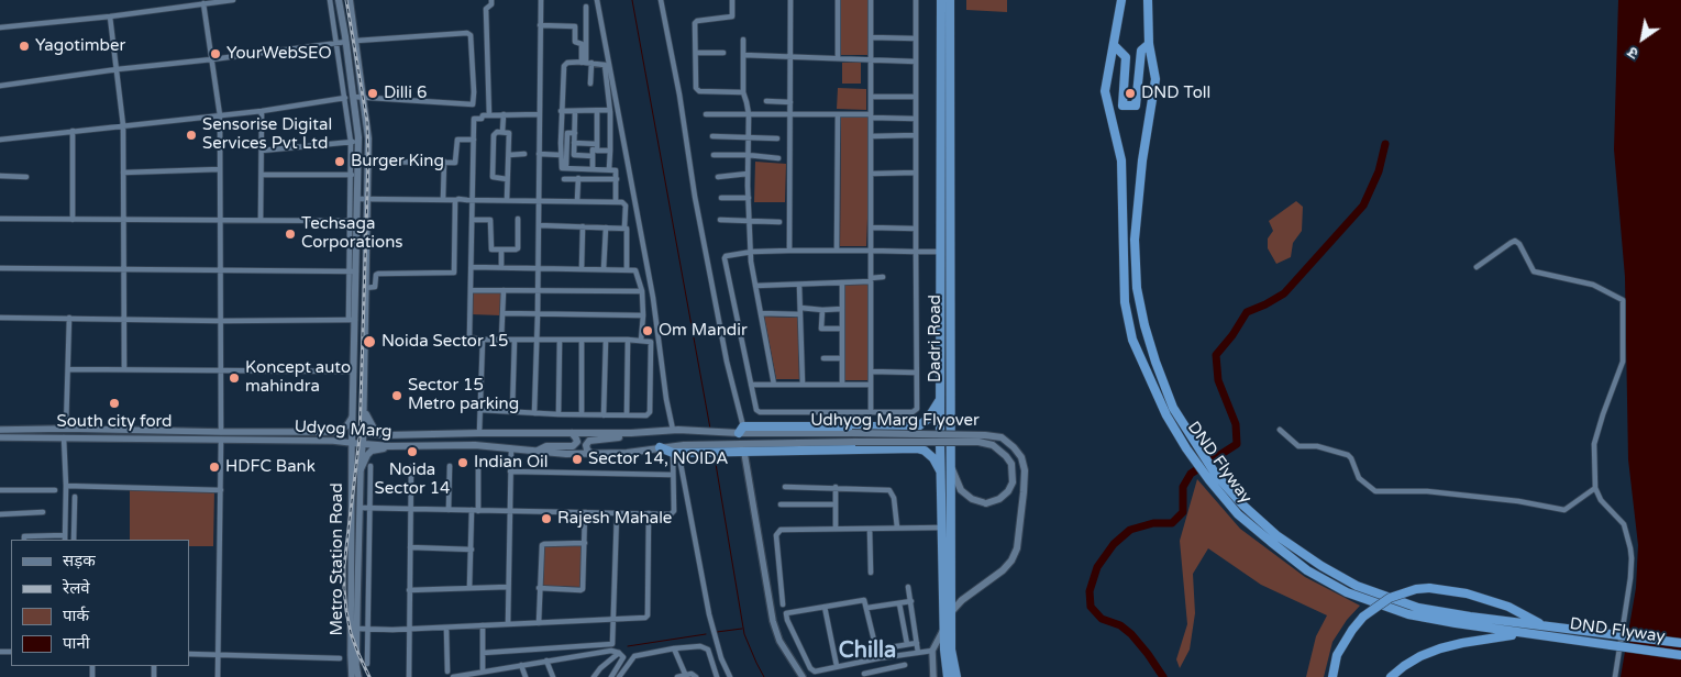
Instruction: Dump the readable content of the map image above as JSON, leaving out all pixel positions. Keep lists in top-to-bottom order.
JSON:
{
  "streets": {
    "highway": ["Dadri Road", "DND Flyway"],
    "main road": ["Udhyog Marg Flyover", "Udyog Marg"],
    "street": ["Metro Station Road"]
  },
  "crossings": [
    ["Dadri Road", "Udhyog Marg Flyover"],
    ["Udhyog Marg Flyover", "Udyog Marg"],
    ["Udyog Marg", "Metro Station Road"]
  ],
  "districts": ["Chilla"],
  "places": [
    "Yagotimber",
    "YourWebSEO",
    "Dilli 6",
    "DND Toll",
    "Sensorise Digital Services Pvt Ltd",
    "Burger King",
    "Techsaga Corporations",
    "Om Mandir",
    "Noida Sector 15",
    "Koncept auto mahindra",
    "Sector 15 Metro parking",
    "South city ford",
    "Noida Sector 14",
    "Sector 14, NOIDA",
    "Indian Oil",
    "HDFC Bank",
    "Rajesh Mahale"
  ],
  "legend": [
    "सड़क",
    "रेलवे",
    "पार्क",
    "पानी"
  ],
  "north": "bottom left"
}
